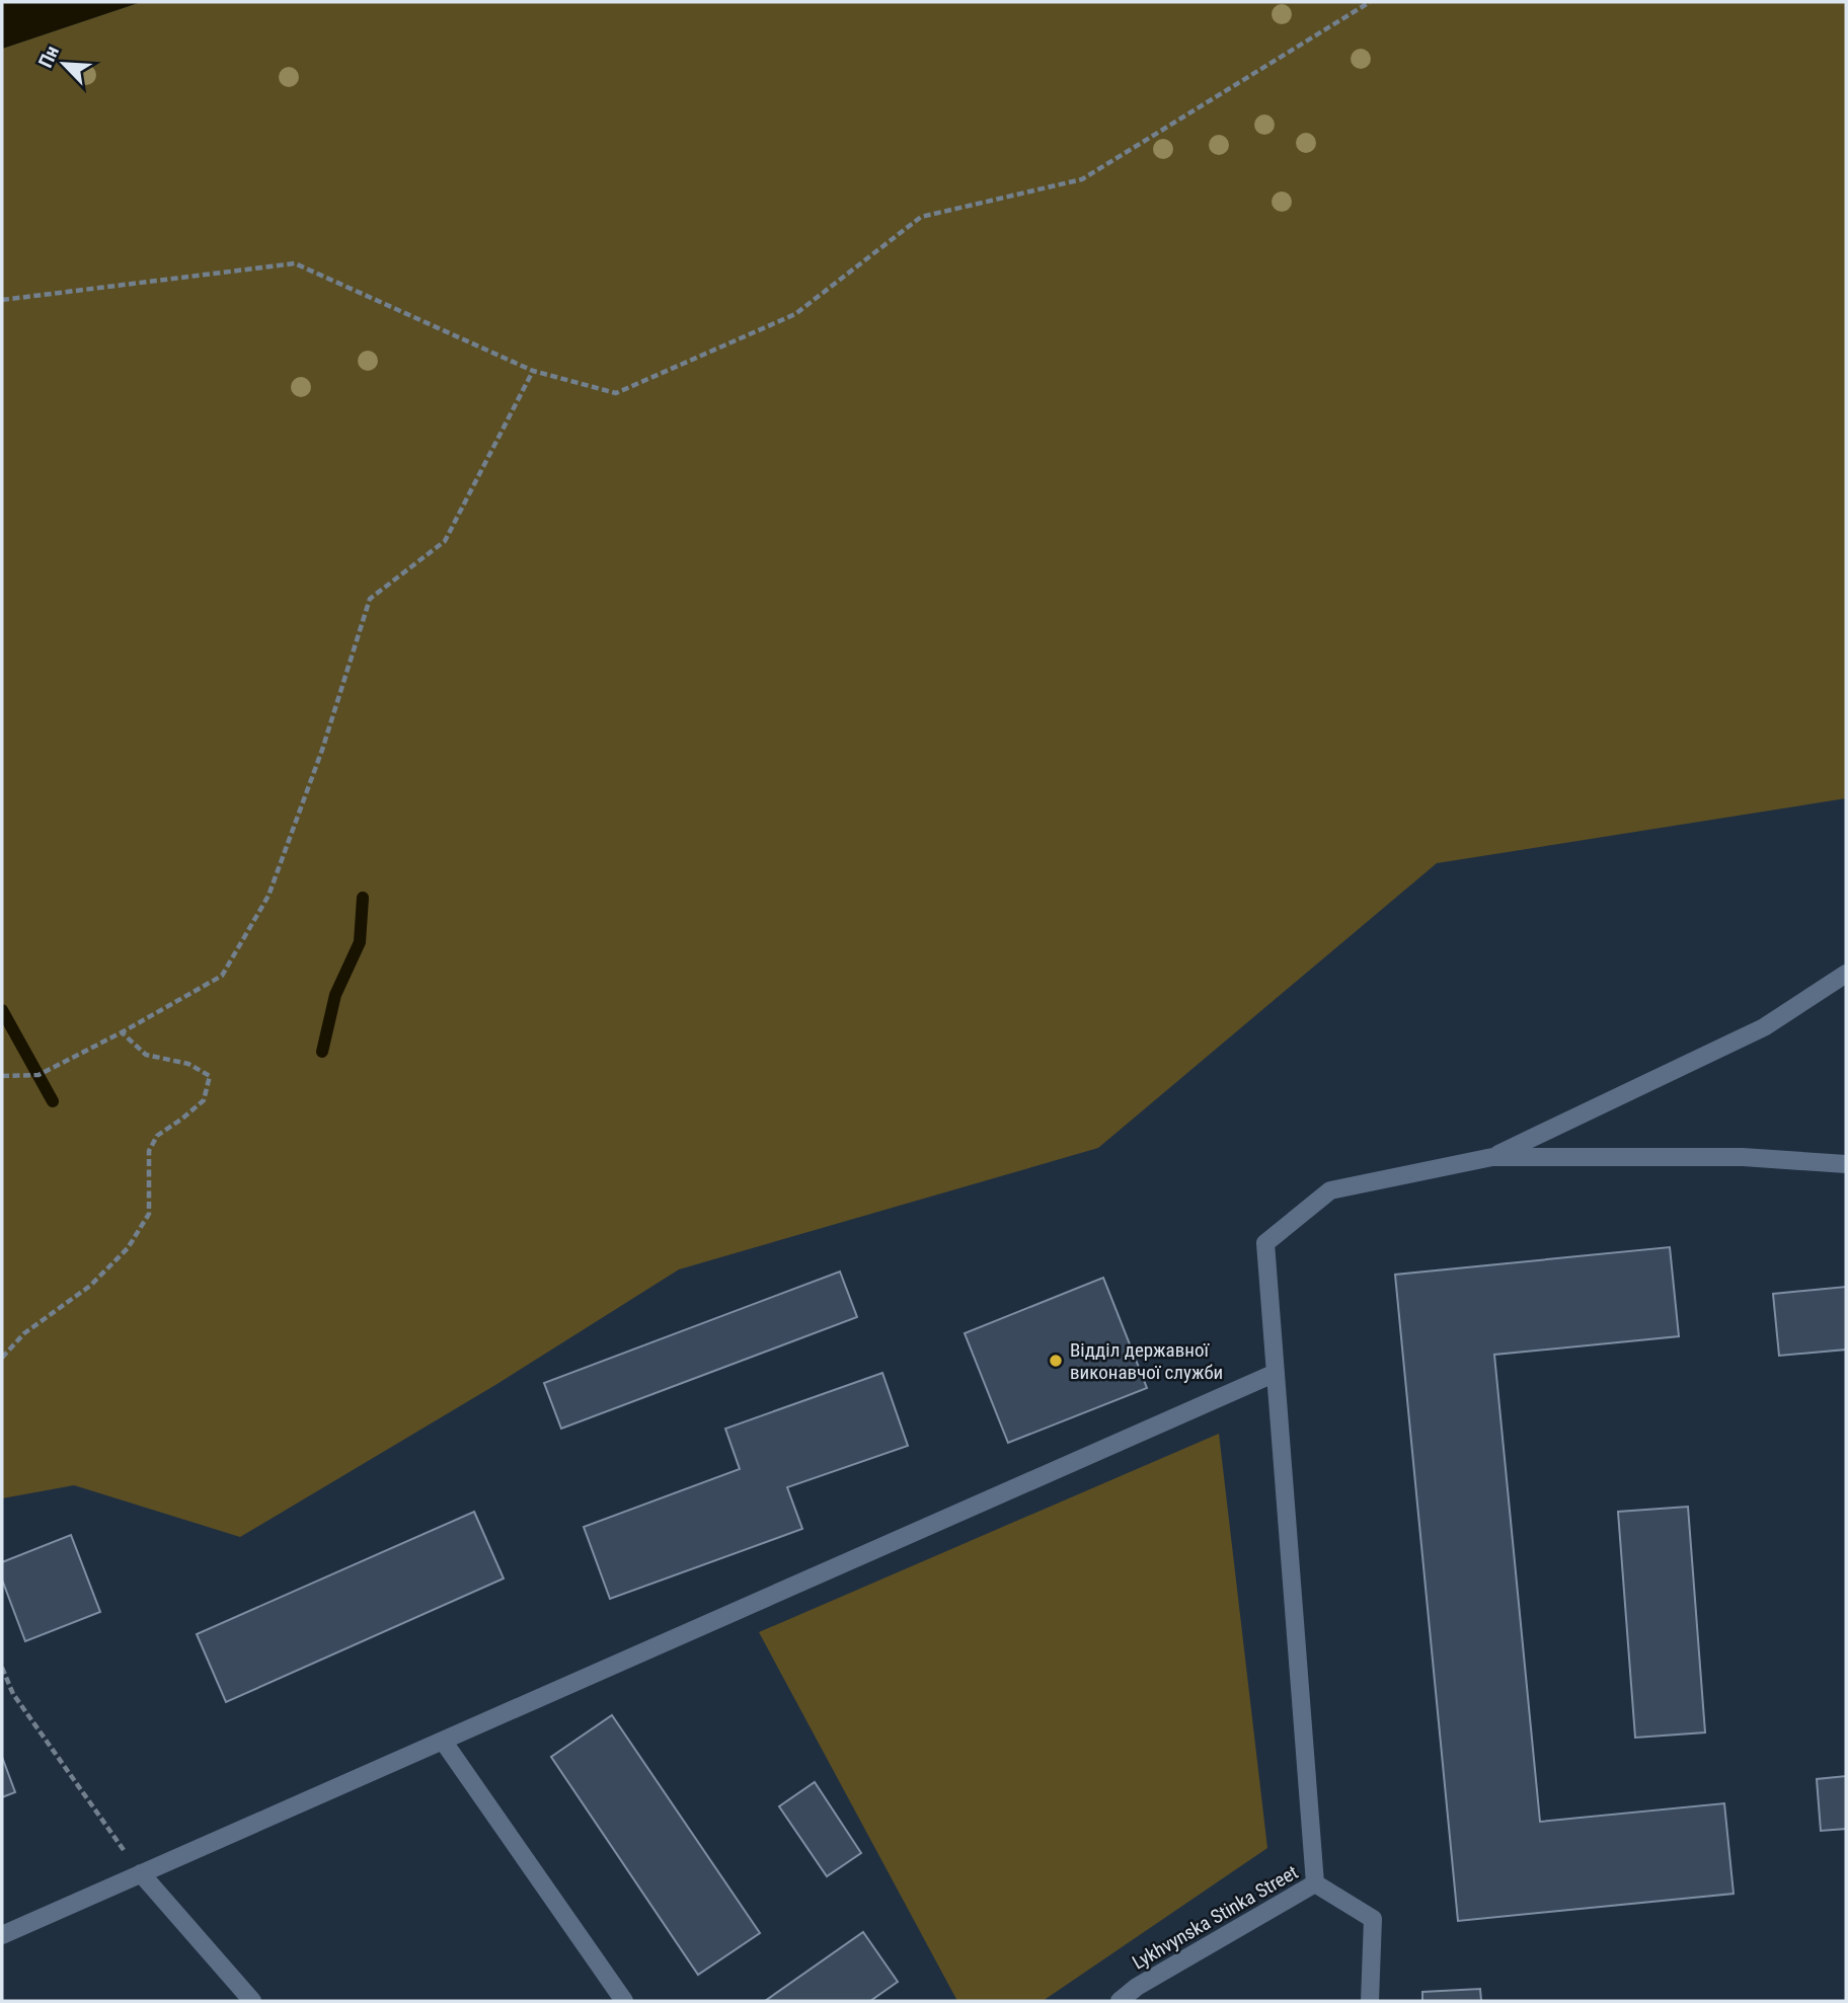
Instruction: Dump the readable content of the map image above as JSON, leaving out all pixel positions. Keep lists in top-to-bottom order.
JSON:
{
  "streets": {
    "street": ["Lykhvynska Stinka Street"]
  },
  "places": ["Відділ державної виконавчої служби"],
  "north": "top left"
}
